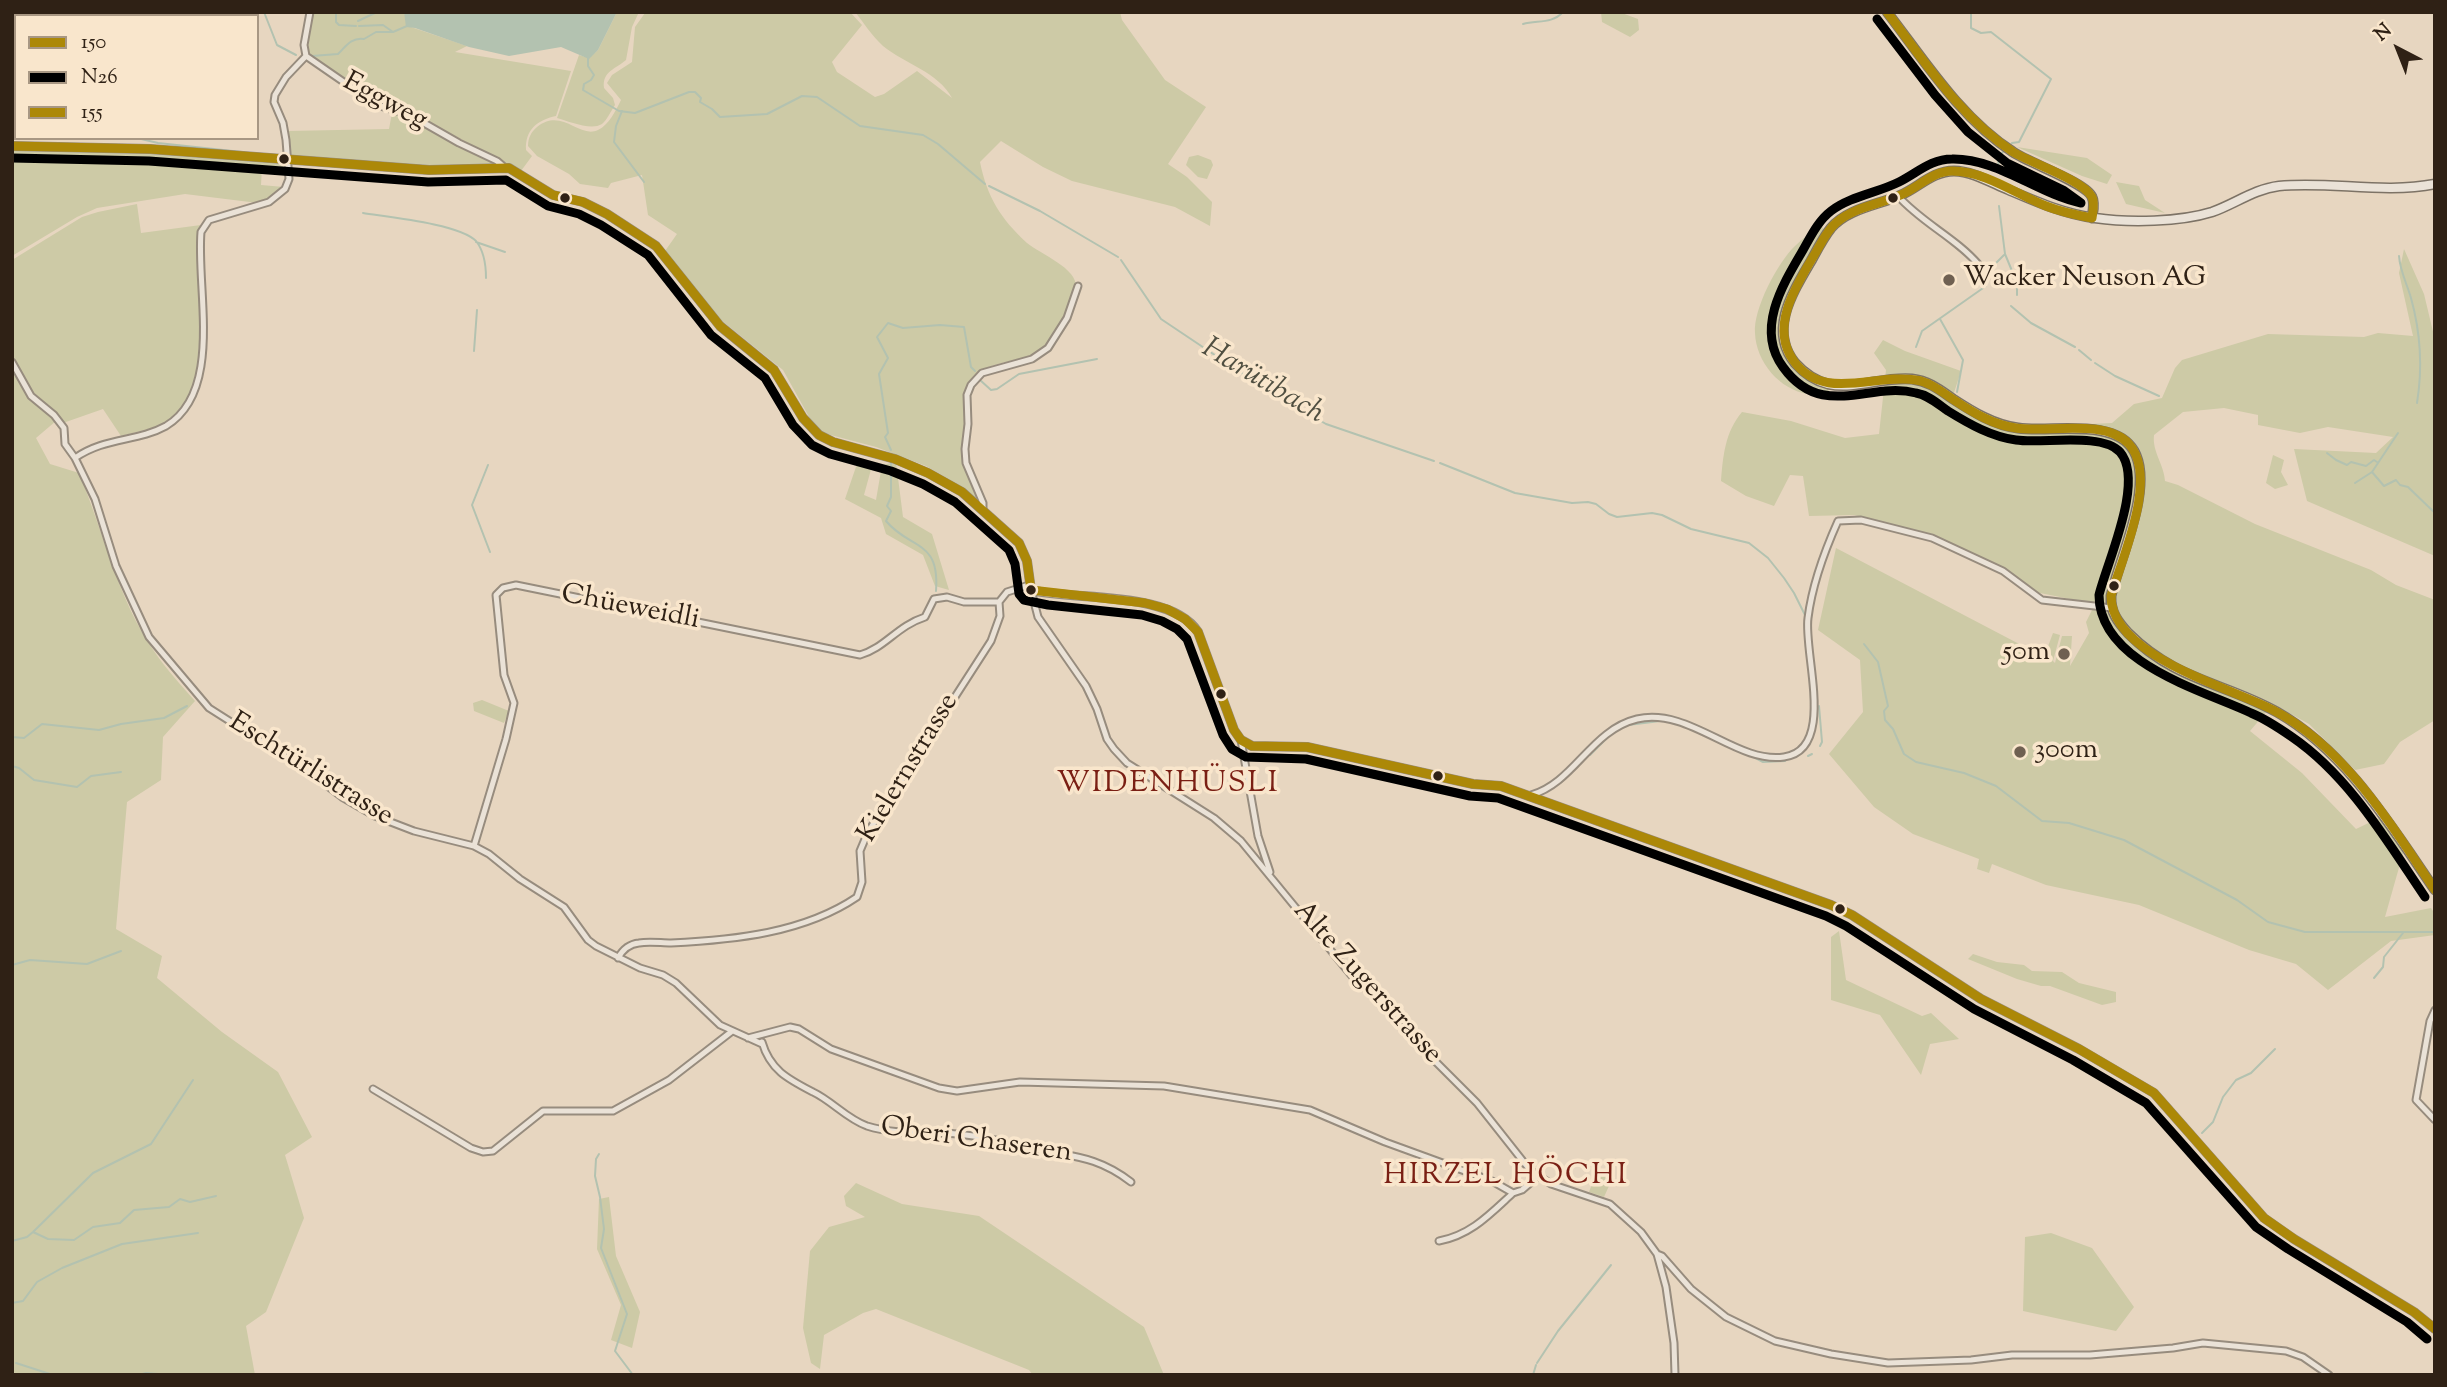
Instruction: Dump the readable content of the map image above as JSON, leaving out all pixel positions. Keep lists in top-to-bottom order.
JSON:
{
  "streets": {
    "street": [
      "Eggweg",
      "Chüeweidli",
      "Kielernstrasse",
      "Eschtürlistrasse",
      "Alte Zugerstrasse",
      "Oberi Chaseren"
    ]
  },
  "crossings": [
    ["Chüeweidli", "Kielernstrasse"],
    ["Chüeweidli", "Eschtürlistrasse"],
    ["Kielernstrasse", "Eschtürlistrasse"],
    ["Eschtürlistrasse", "Oberi Chaseren"]
  ],
  "districts": ["WIDENHÜSLI", "HIRZEL HÖCHI"],
  "water": ["Harütibach"],
  "places": ["Wacker Neuson AG", "50m", "300m"],
  "lines": ["transit line 155", "transit line N26", "transit line 150"],
  "legend": ["150", "N26", "155"],
  "north": "top left"
}
